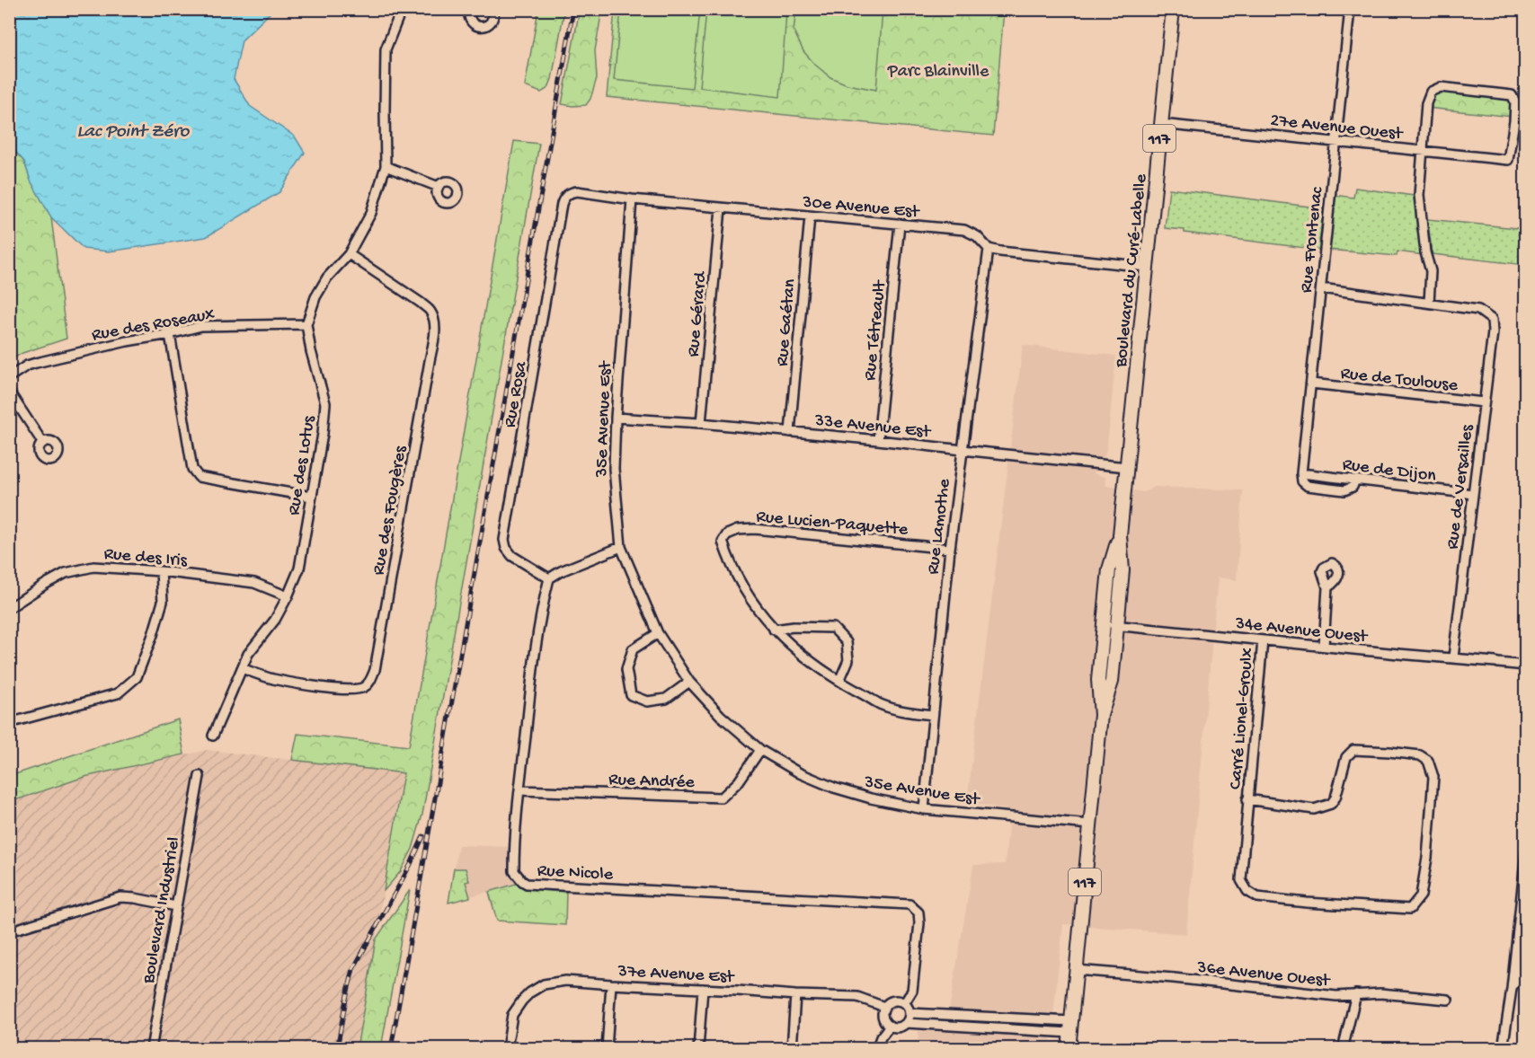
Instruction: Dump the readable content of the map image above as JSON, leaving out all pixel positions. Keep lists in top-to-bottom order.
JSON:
{
  "streets": {
    "main road": ["117", "Boulevard du Curé-Labelle"],
    "street": [
      "27e Avenue Ouest",
      "30e Avenue Est",
      "Rue Frontenac",
      "Rue Gérard",
      "Rue des Roseaux",
      "Rue Gaétan",
      "Rue Tétreault",
      "Rue de Toulouse",
      "Rue Rosa",
      "35e Avenue Est",
      "33e Avenue Est",
      "Rue des Lotus",
      "Rue de Dijon",
      "Rue de Versailles",
      "Rue des Fougères",
      "Rue Lucien-Paquette",
      "Rue Lamothe",
      "Rue des Iris",
      "34e Avenue Ouest",
      "Carré Lionel-Groulx",
      "Rue Andrée",
      "Rue Nicole",
      "Boulevard Industriel",
      "37e Avenue Est",
      "36e Avenue Ouest"
    ]
  },
  "crossings": [
    ["27e Avenue Ouest", "Rue Frontenac"],
    ["27e Avenue Ouest", "Boulevard du Curé-Labelle"],
    ["30e Avenue Est", "Rue Gérard"],
    ["30e Avenue Est", "Rue Gaétan"],
    ["30e Avenue Est", "Rue Tétreault"],
    ["30e Avenue Est", "Rue Rosa"],
    ["30e Avenue Est", "35e Avenue Est"],
    ["30e Avenue Est", "Rue Lamothe"],
    ["Rue Frontenac", "Rue de Toulouse"],
    ["Rue Frontenac", "Rue de Dijon"],
    ["Boulevard du Curé-Labelle", "35e Avenue Est"],
    ["Boulevard du Curé-Labelle", "33e Avenue Est"],
    ["Boulevard du Curé-Labelle", "34e Avenue Ouest"],
    ["Boulevard du Curé-Labelle", "36e Avenue Ouest"],
    ["Rue Gérard", "33e Avenue Est"],
    ["Rue des Roseaux", "Rue des Lotus"],
    ["Rue Gaétan", "33e Avenue Est"],
    ["Rue Tétreault", "33e Avenue Est"],
    ["Rue de Toulouse", "Rue de Versailles"],
    ["Rue Rosa", "Rue Nicole"],
    ["35e Avenue Est", "33e Avenue Est"],
    ["35e Avenue Est", "Rue Lamothe"],
    ["35e Avenue Est", "Rue Andrée"],
    ["33e Avenue Est", "Rue Lamothe"],
    ["Rue des Lotus", "Rue des Fougères"],
    ["Rue des Lotus", "Rue des Iris"],
    ["Rue de Dijon", "Rue de Versailles"],
    ["Rue de Versailles", "34e Avenue Ouest"],
    ["Rue Lucien-Paquette", "Rue Lamothe"],
    ["34e Avenue Ouest", "Carré Lionel-Groulx"],
    ["Rue Andrée", "Rue Nicole"],
    ["Rue Nicole", "37e Avenue Est"]
  ],
  "water": ["Lac Point Zéro"],
  "parks": ["Parc Blainville"]
}
